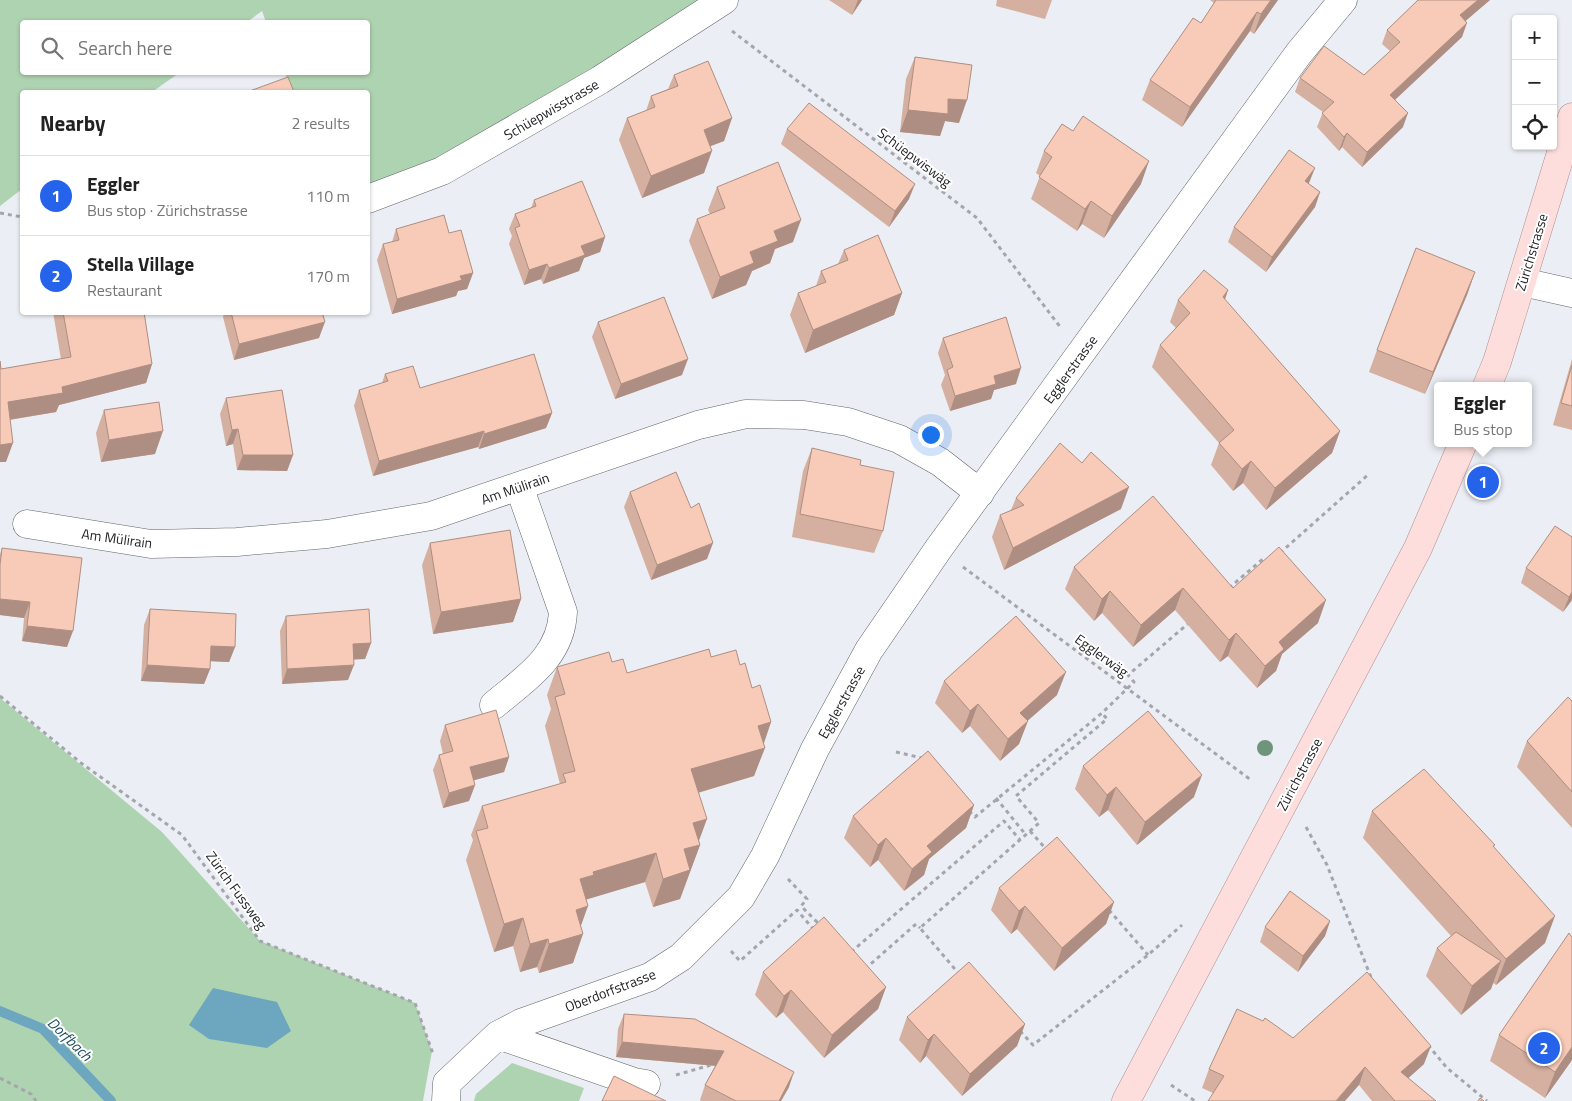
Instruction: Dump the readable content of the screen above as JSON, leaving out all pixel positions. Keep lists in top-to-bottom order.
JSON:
{
  "streets": {
    "main road": ["Zürichstrasse"],
    "street": [
      "Schüepwisstrasse",
      "Egglerstrasse",
      "Am Mülirain",
      "Oberdorfstrasse"
    ],
    "path": ["Schüepwiswäg", "Egglerwäg", "Zürich Fussweg"]
  },
  "crossings": [
    ["Schüepwisstrasse", "Schüepwiswäg"],
    ["Schüepwiswäg", "Egglerstrasse"],
    ["Egglerstrasse", "Am Mülirain"],
    ["Egglerstrasse", "Egglerwäg"],
    ["Egglerstrasse", "Oberdorfstrasse"],
    ["Zürich Fussweg", "Oberdorfstrasse"]
  ],
  "water": ["Dorfbach"],
  "page": {
    "map_buttons": ["+", "−"],
    "search": "Search here",
    "heading": ["Nearby", "2 results"],
    "list": [
      {
        "mark": "1",
        "name": "Eggler",
        "note": "Bus stop · Zürichstrasse",
        "value": "110 m"
      },
      {
        "mark": "2",
        "name": "Stella Village",
        "note": "Restaurant",
        "value": "170 m"
      }
    ],
    "popup": ["Eggler", "Bus stop"],
    "pins": ["1", "2"]
  }
}
